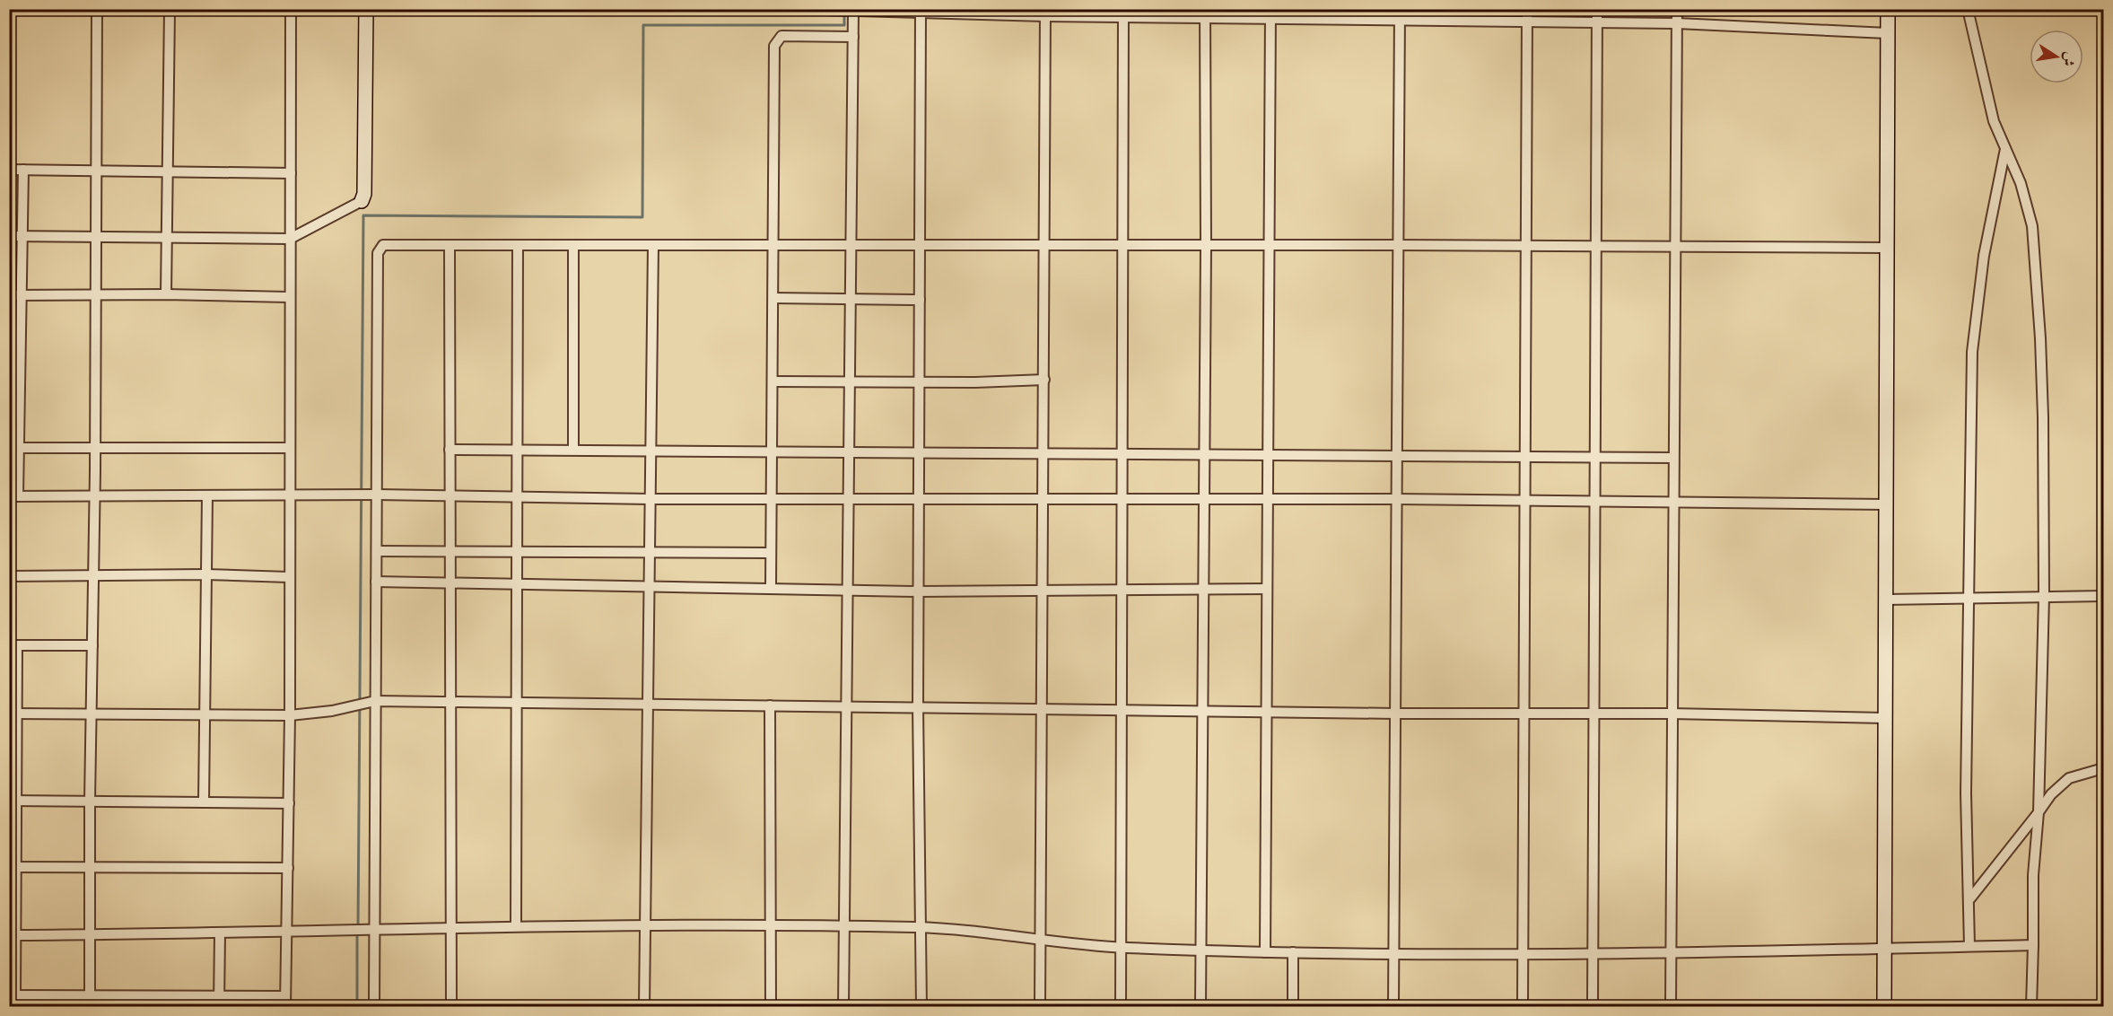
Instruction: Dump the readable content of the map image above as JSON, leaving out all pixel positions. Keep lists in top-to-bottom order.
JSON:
{
  "north": "right"
}
